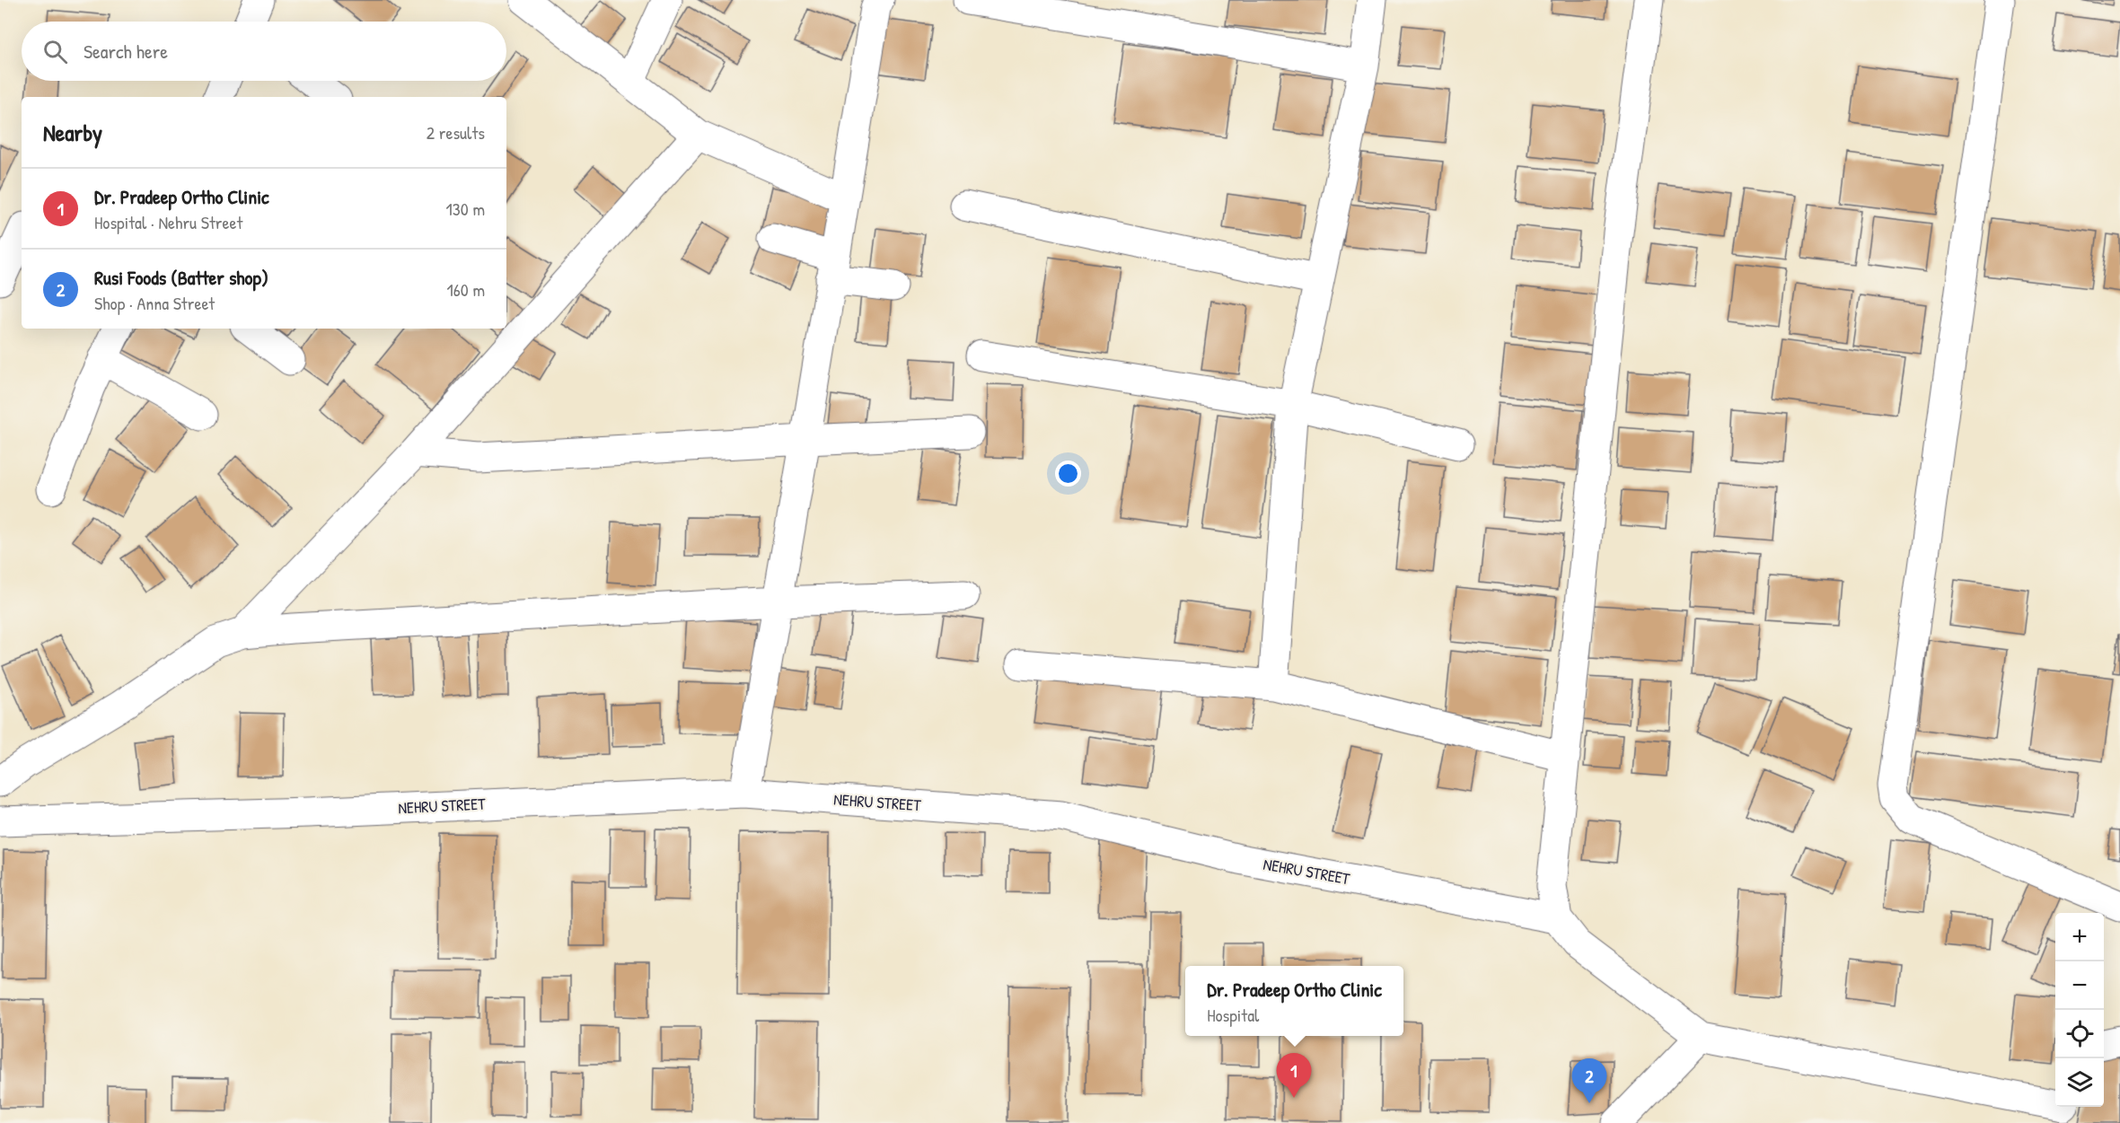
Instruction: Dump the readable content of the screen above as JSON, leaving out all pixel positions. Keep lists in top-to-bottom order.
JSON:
{
  "streets": {
    "street": ["NEHRU STREET"]
  },
  "page": {
    "search": "Search here",
    "heading": ["Nearby", "2 results"],
    "list": [
      {
        "mark": "1",
        "name": "Dr. Pradeep Ortho Clinic",
        "note": "Hospital · Nehru Street",
        "value": "130 m"
      },
      {
        "mark": "2",
        "name": "Rusi Foods (Batter shop)",
        "note": "Shop · Anna Street",
        "value": "160 m"
      }
    ],
    "map_buttons": ["+", "−"],
    "popup": ["Dr. Pradeep Ortho Clinic", "Hospital"],
    "pins": ["1", "2"]
  }
}
